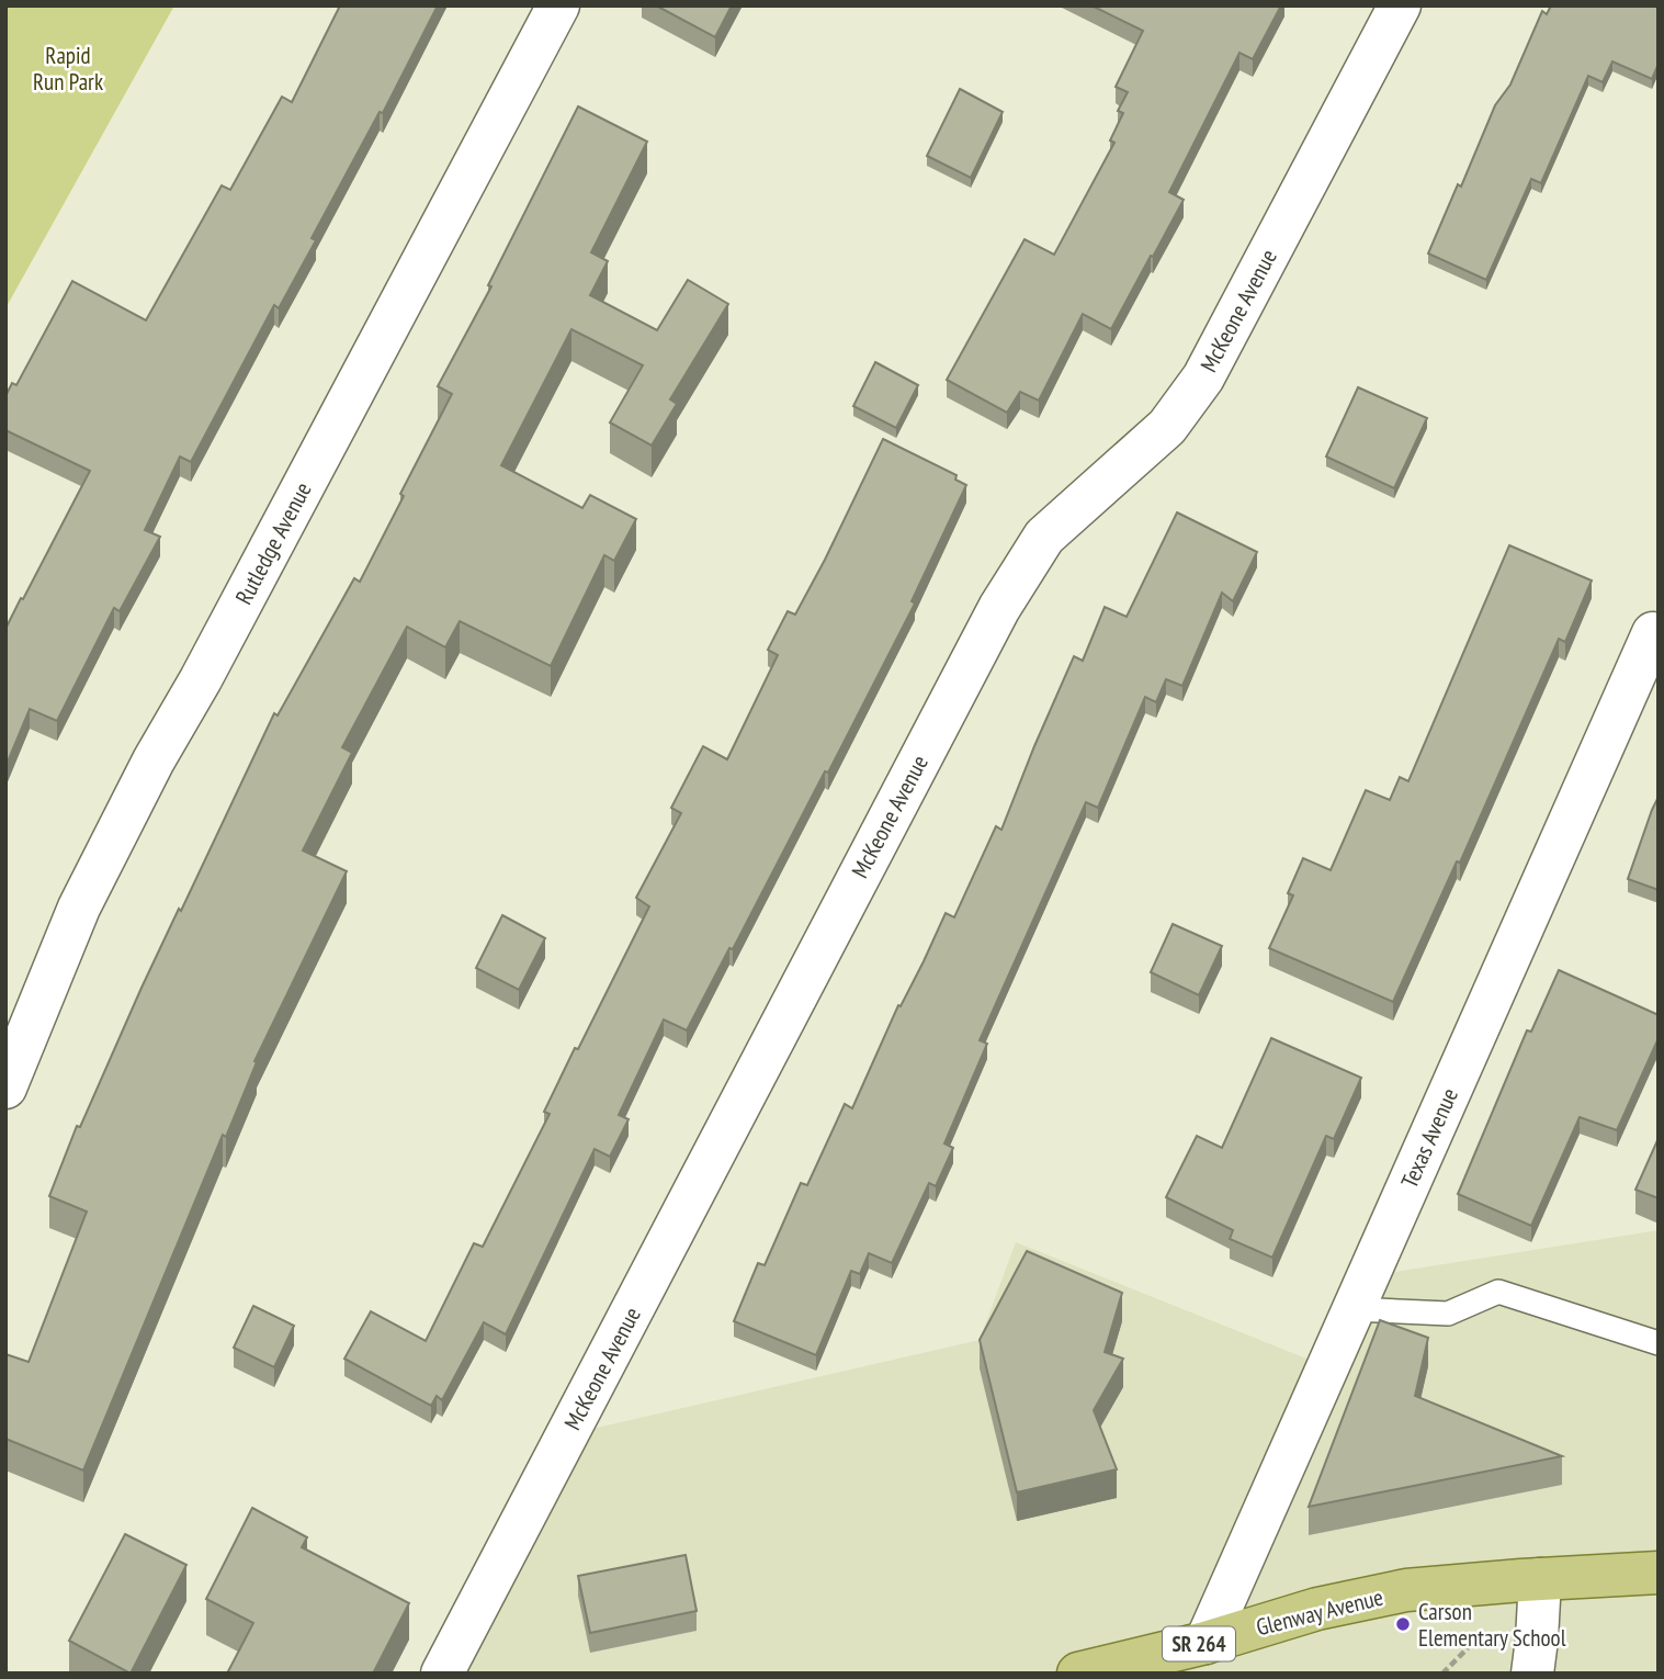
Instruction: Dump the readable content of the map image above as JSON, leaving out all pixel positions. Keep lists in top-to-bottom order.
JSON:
{
  "streets": {
    "main road": ["Glenway Avenue", "SR 264"],
    "street": ["McKeone Avenue", "Rutledge Avenue", "Texas Avenue"]
  },
  "crossings": [
    ["Texas Avenue", "Glenway Avenue"]
  ],
  "parks": ["Rapid Run Park"],
  "places": ["Carson Elementary School"]
}
